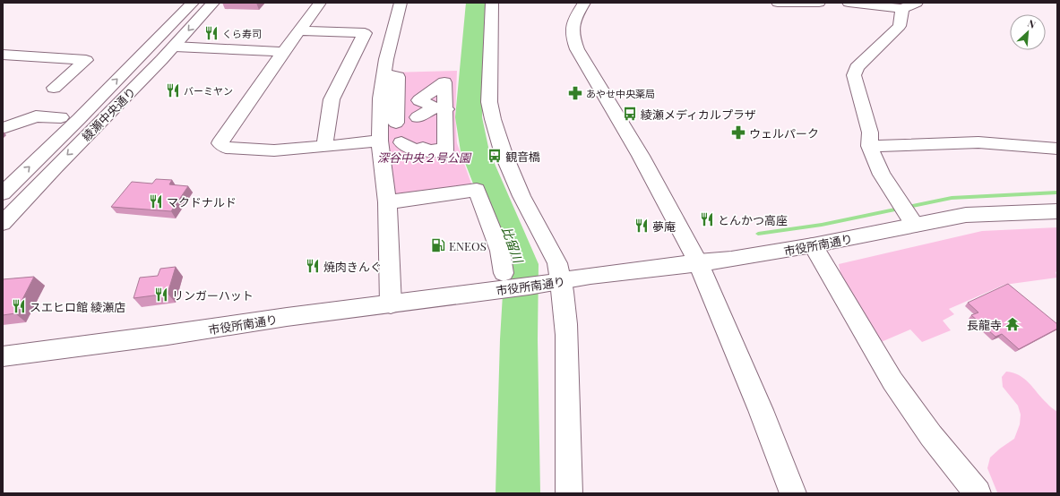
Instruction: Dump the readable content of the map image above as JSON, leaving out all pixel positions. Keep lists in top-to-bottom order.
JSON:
{
  "streets": {
    "street": ["綾瀬中央通り", "市役所南通り"]
  },
  "water": ["比留川"],
  "parks": ["深谷中央２号公園"],
  "places": {
    "restaurant": [
      "くら寿司",
      "バーミヤン",
      "マクドナルド",
      "とんかつ高座",
      "夢庵",
      "焼肉きんぐ",
      "リンガーハット",
      "スエヒロ館 綾瀬店"
    ],
    "pharmacy": ["あやせ中央薬局", "ウェルパーク"],
    "bus stop": ["綾瀬メディカルプラザ", "観音橋"],
    "fuel station": ["ENEOS"],
    "temple": ["長龍寺"]
  },
  "north": "top right"
}
